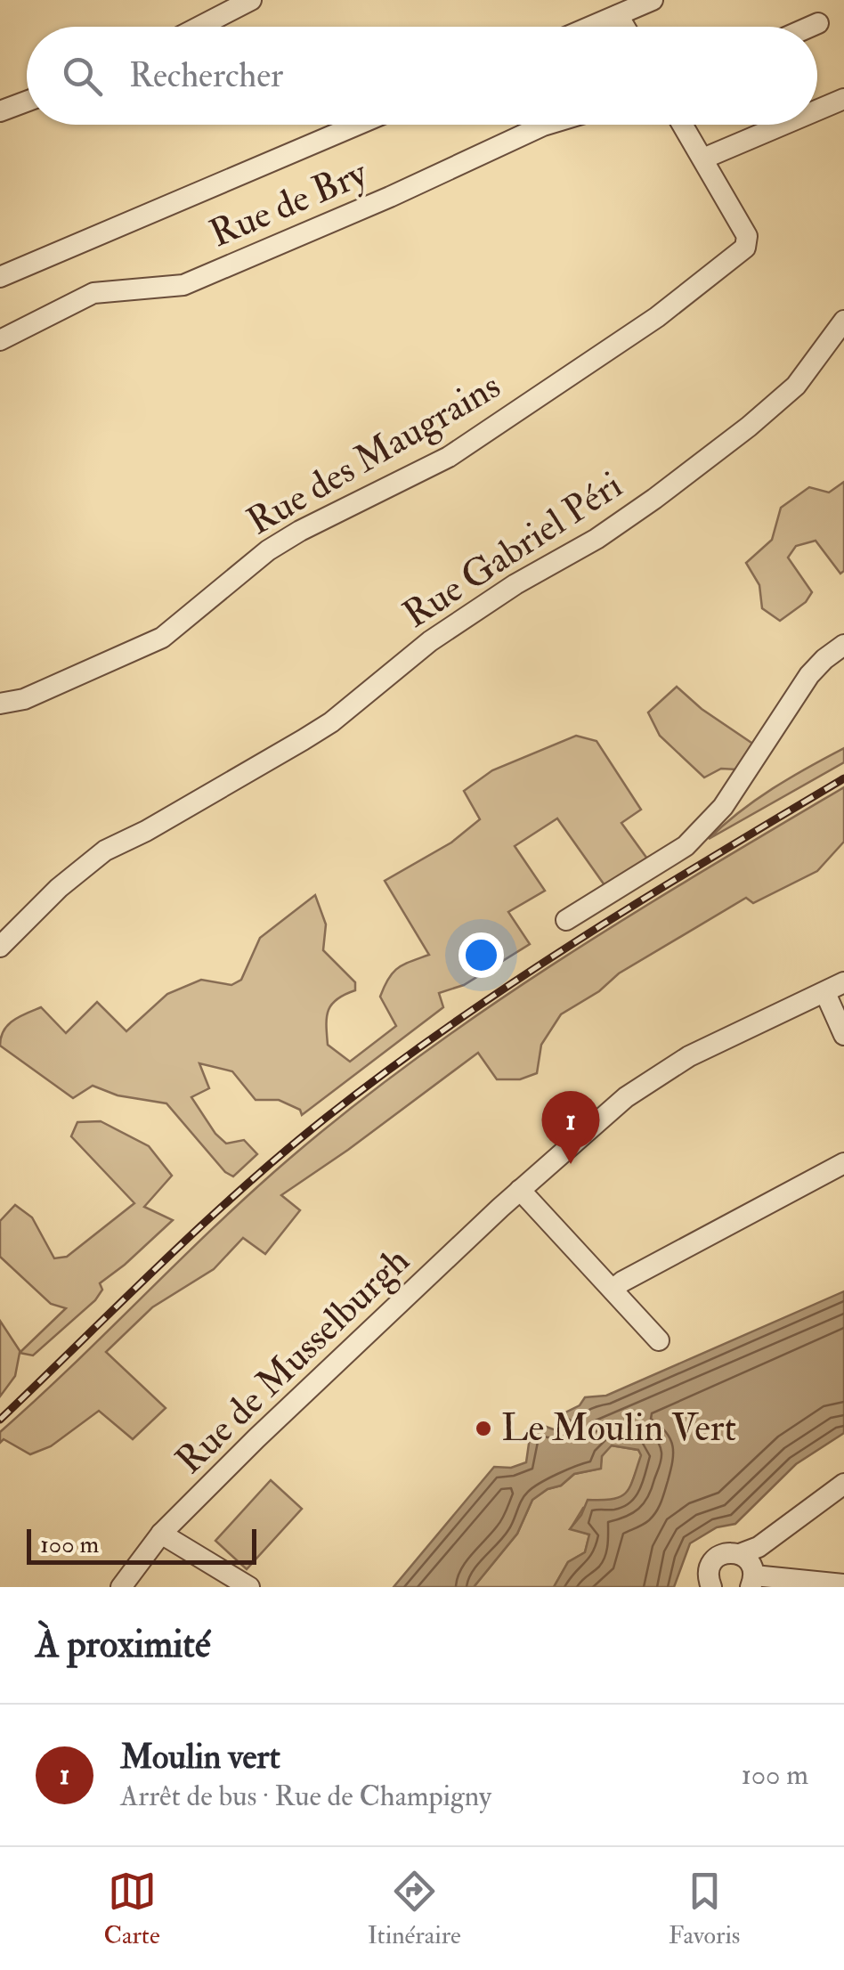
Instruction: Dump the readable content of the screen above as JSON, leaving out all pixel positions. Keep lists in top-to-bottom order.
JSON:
{
  "streets": {
    "street": [
      "Rue de Bry",
      "Rue des Maugrains",
      "Rue Gabriel Péri",
      "Rue de Musselburgh"
    ]
  },
  "places": ["Le Moulin Vert"],
  "scale_bar": "100 m",
  "page": {
    "search": "Rechercher",
    "pins": "1",
    "scale": "100 m",
    "heading": "À proximité",
    "list": [
      {
        "mark": "1",
        "name": "Moulin vert",
        "note": "Arrêt de bus · Rue de Champigny",
        "value": "100 m"
      }
    ],
    "nav": ["Carte", "Itinéraire", "Favoris"]
  }
}
